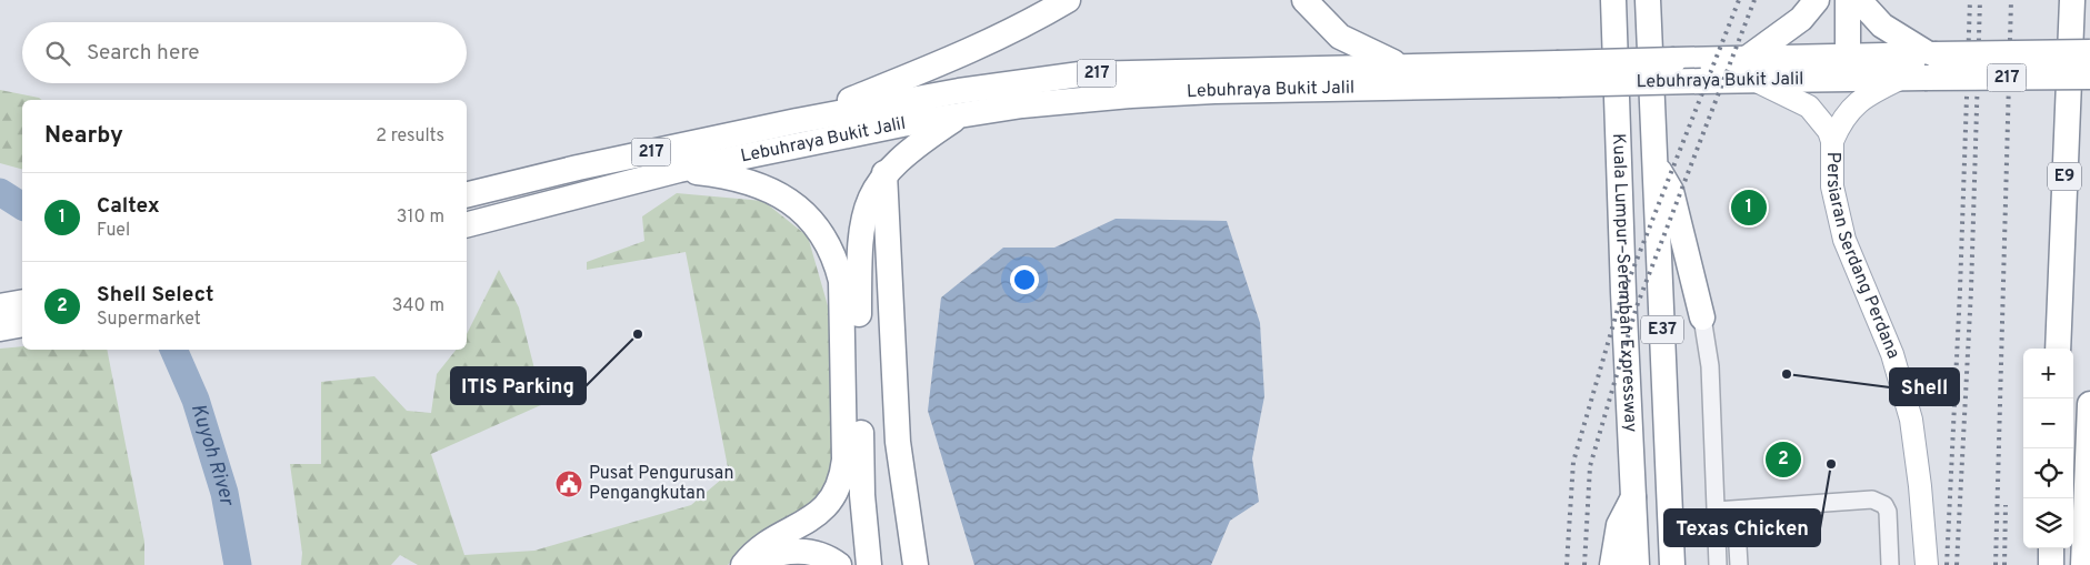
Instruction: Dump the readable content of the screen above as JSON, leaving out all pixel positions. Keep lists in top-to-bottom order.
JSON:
{
  "streets": {
    "highway": [
      "217",
      "Lebuhraya Bukit Jalil",
      "E9",
      "Kuala Lumpur–Seremban Expressway",
      "E37"
    ],
    "main road": ["Persiaran Serdang Perdana"]
  },
  "crossings": [
    ["Lebuhraya Bukit Jalil", "Persiaran Serdang Perdana"]
  ],
  "water": ["Kuyoh River"],
  "places": {
    "other": ["ITIS Parking", "Shell", "Texas Chicken"],
    "public building": ["Pusat Pengurusan Pengangkutan"]
  },
  "page": {
    "search": "Search here",
    "heading": ["Nearby", "2 results"],
    "list": [
      {
        "mark": "1",
        "name": "Caltex",
        "note": "Fuel",
        "value": "310 m"
      },
      {
        "mark": "2",
        "name": "Shell Select",
        "note": "Supermarket",
        "value": "340 m"
      }
    ],
    "pins": ["1", "2"],
    "map_buttons": ["+", "−"]
  }
}
